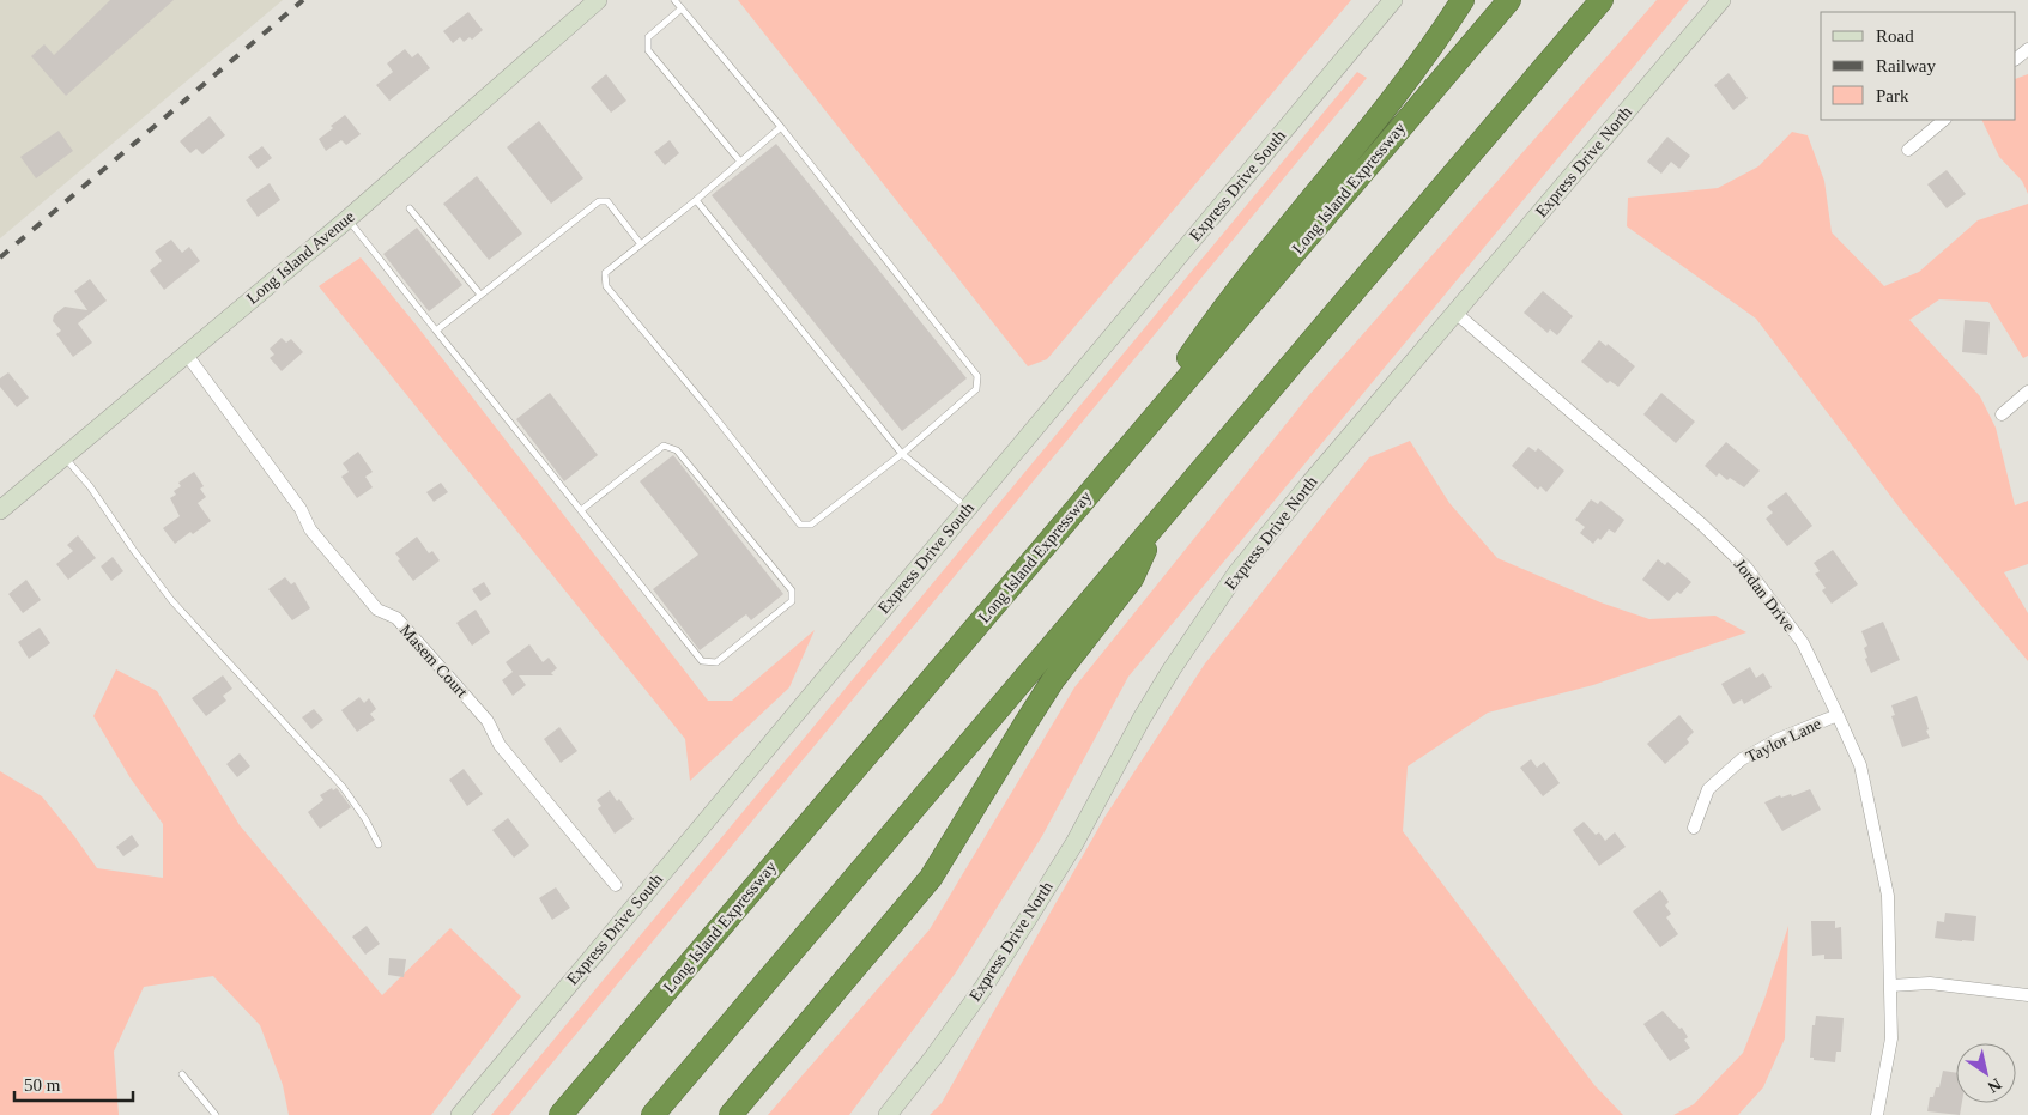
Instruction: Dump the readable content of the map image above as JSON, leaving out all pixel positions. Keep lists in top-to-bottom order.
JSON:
{
  "streets": {
    "highway": ["Long Island Expressway"],
    "main road": ["Express Drive North", "Express Drive South", "Long Island Avenue"],
    "street": ["Jordan Drive", "Masem Court", "Taylor Lane"]
  },
  "crossings": [
    ["Express Drive North", "Jordan Drive"],
    ["Long Island Avenue", "Masem Court"],
    ["Jordan Drive", "Taylor Lane"]
  ],
  "legend": ["Road", "Railway", "Park"],
  "scale_bar": "50 m",
  "north": "bottom right"
}
